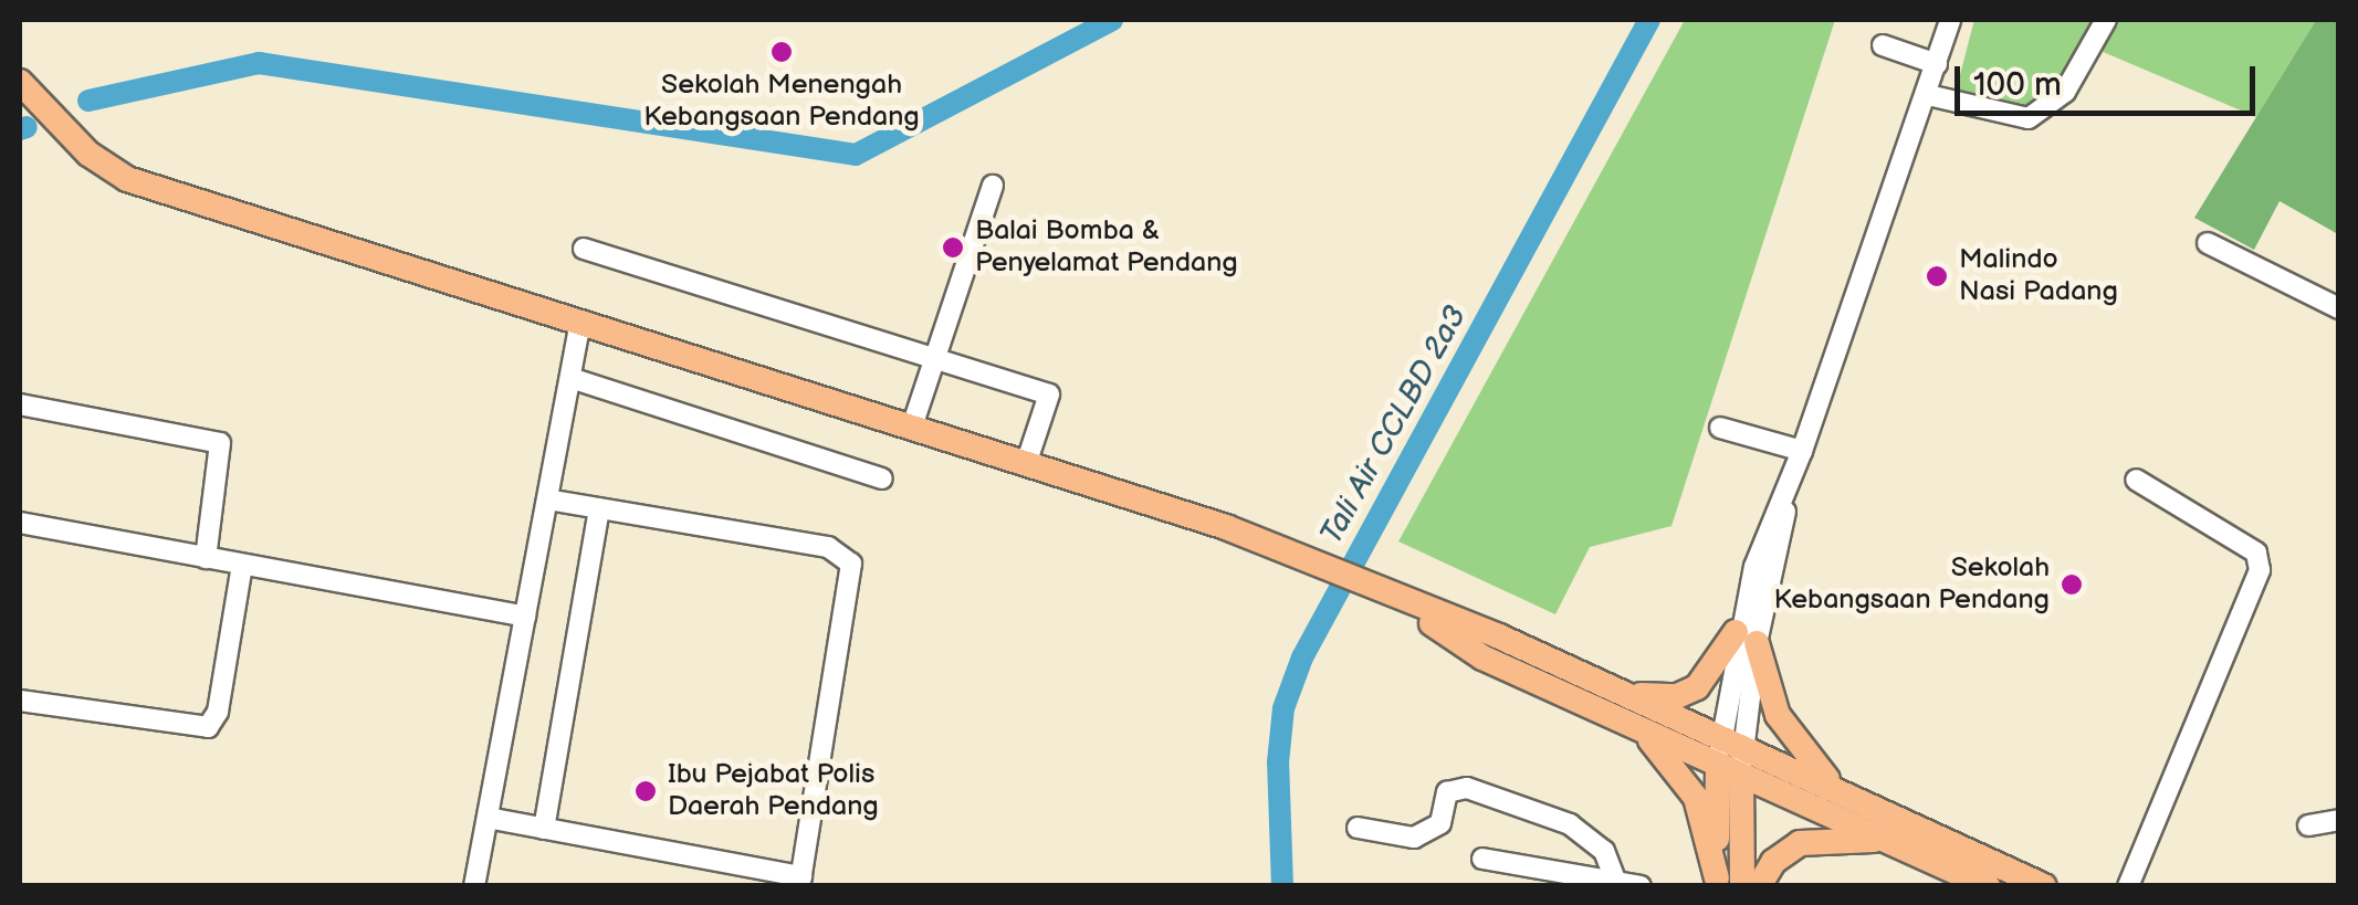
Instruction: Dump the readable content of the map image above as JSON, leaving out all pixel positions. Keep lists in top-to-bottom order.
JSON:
{
  "water": ["Tali Air CCLBD 2a3"],
  "places": [
    "Sekolah Menengah Kebangsaan Pendang",
    "Balai Bomba & Penyelamat Pendang",
    "Malindo Nasi Padang",
    "Sekolah Kebangsaan Pendang",
    "Ibu Pejabat Polis Daerah Pendang"
  ],
  "scale_bar": "100 m"
}
